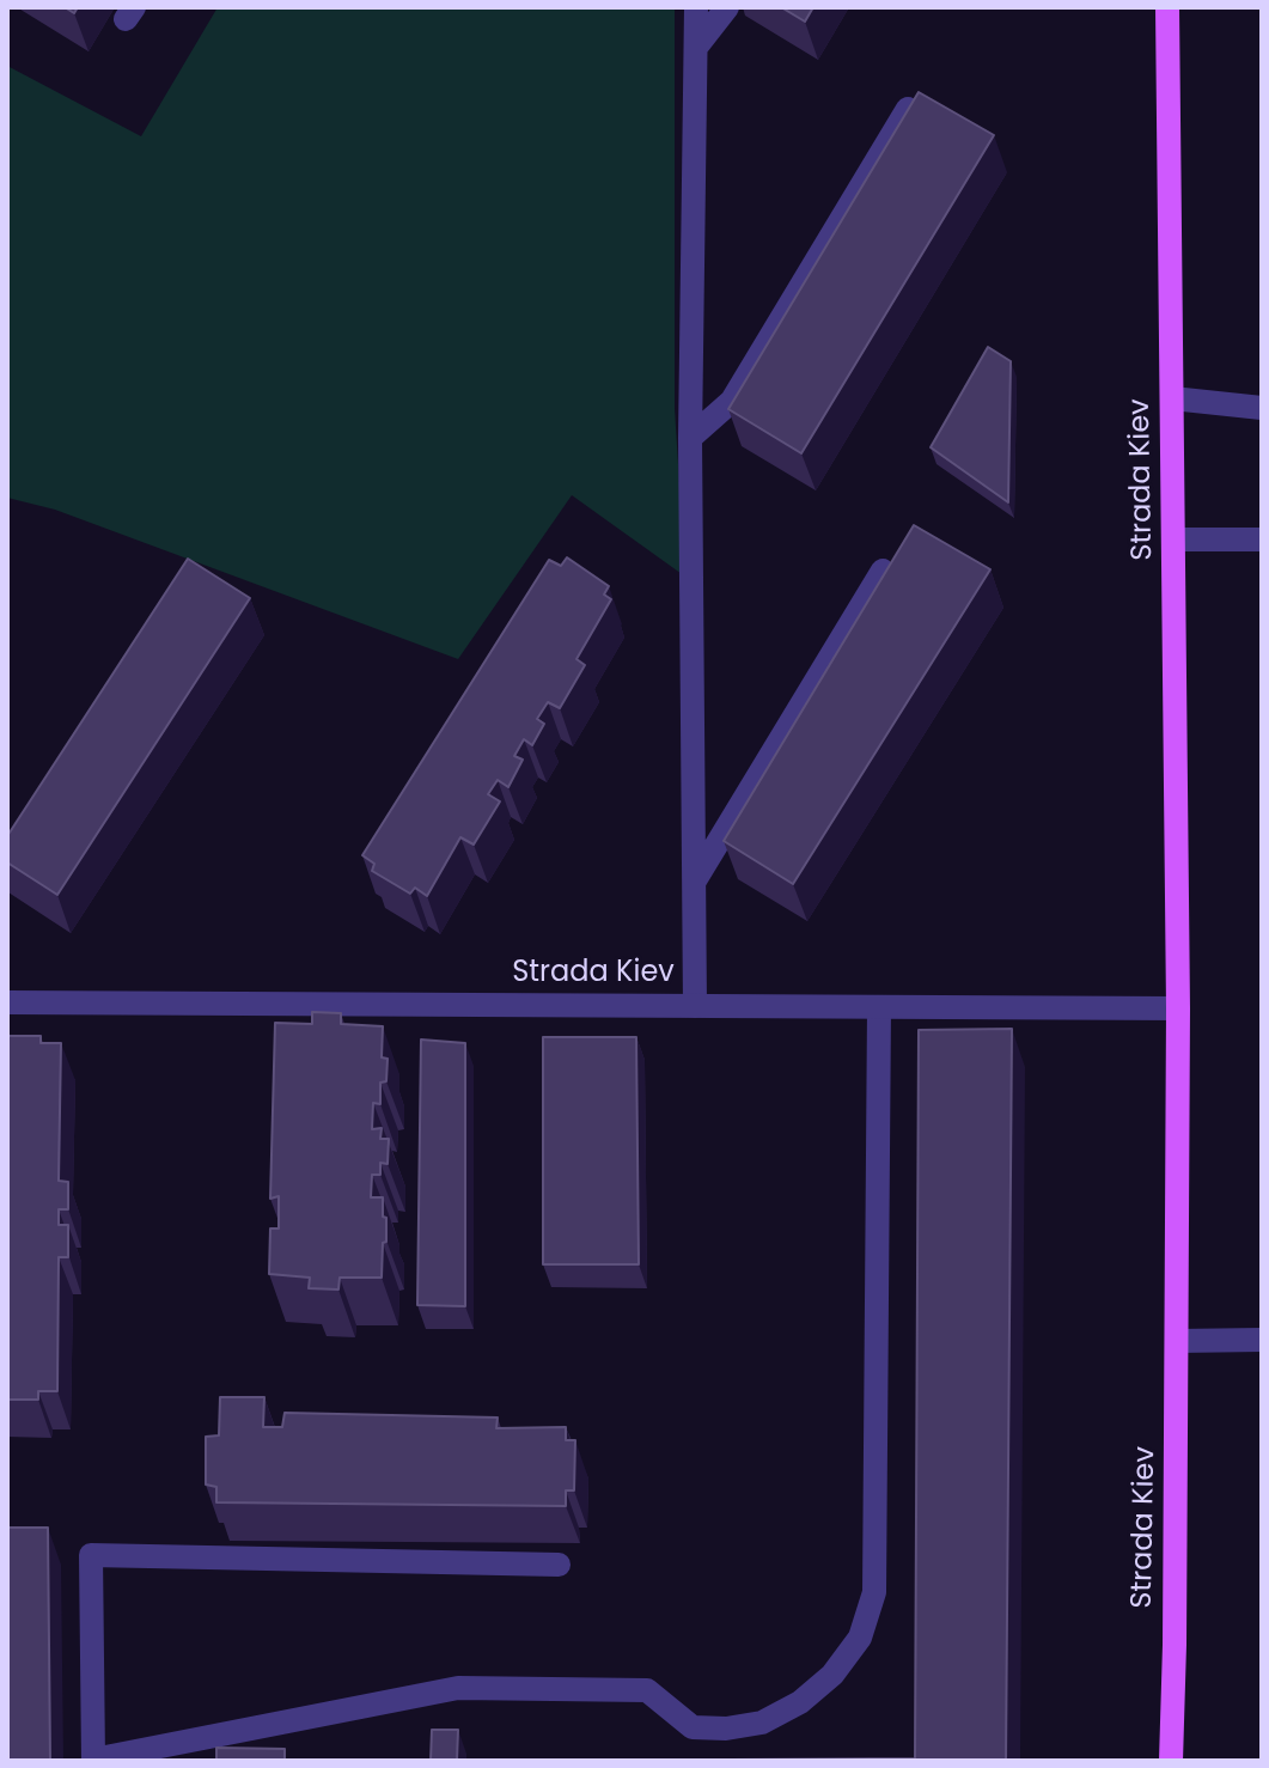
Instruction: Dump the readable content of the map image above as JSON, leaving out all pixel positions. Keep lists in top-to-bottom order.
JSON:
{
  "streets": {
    "main road": ["Strada Kiev"]
  }
}
